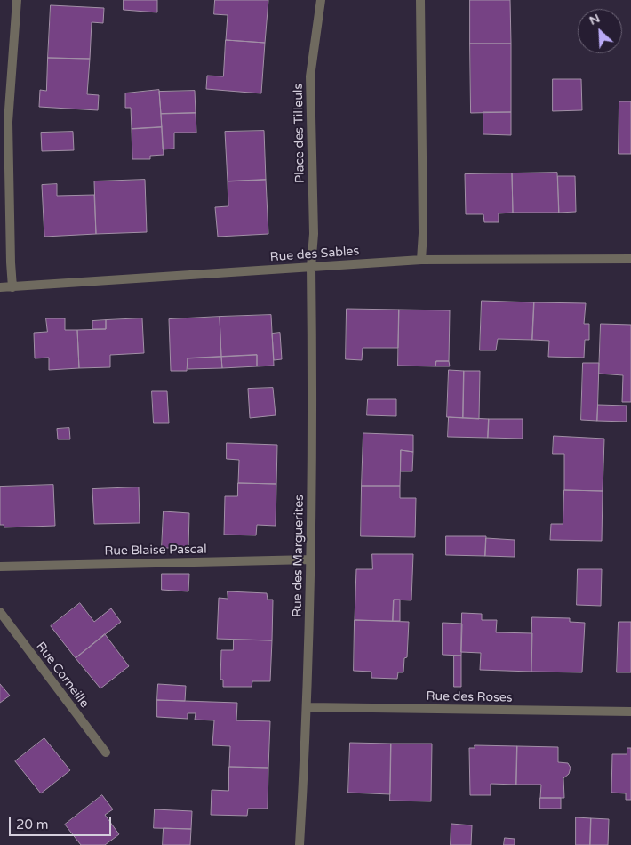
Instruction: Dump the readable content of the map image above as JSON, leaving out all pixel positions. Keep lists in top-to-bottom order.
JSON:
{
  "streets": {
    "street": [
      "Place des Tilleuls",
      "Rue des Sables",
      "Rue Blaise Pascal",
      "Rue des Marguerites",
      "Rue Corneille",
      "Rue des Roses"
    ]
  },
  "crossings": [
    ["Place des Tilleuls", "Rue des Sables"],
    ["Place des Tilleuls", "Rue des Marguerites"],
    ["Rue des Sables", "Rue des Marguerites"],
    ["Rue Blaise Pascal", "Rue des Marguerites"],
    ["Rue des Marguerites", "Rue des Roses"]
  ],
  "scale_bar": "20 m",
  "north": "top left"
}
